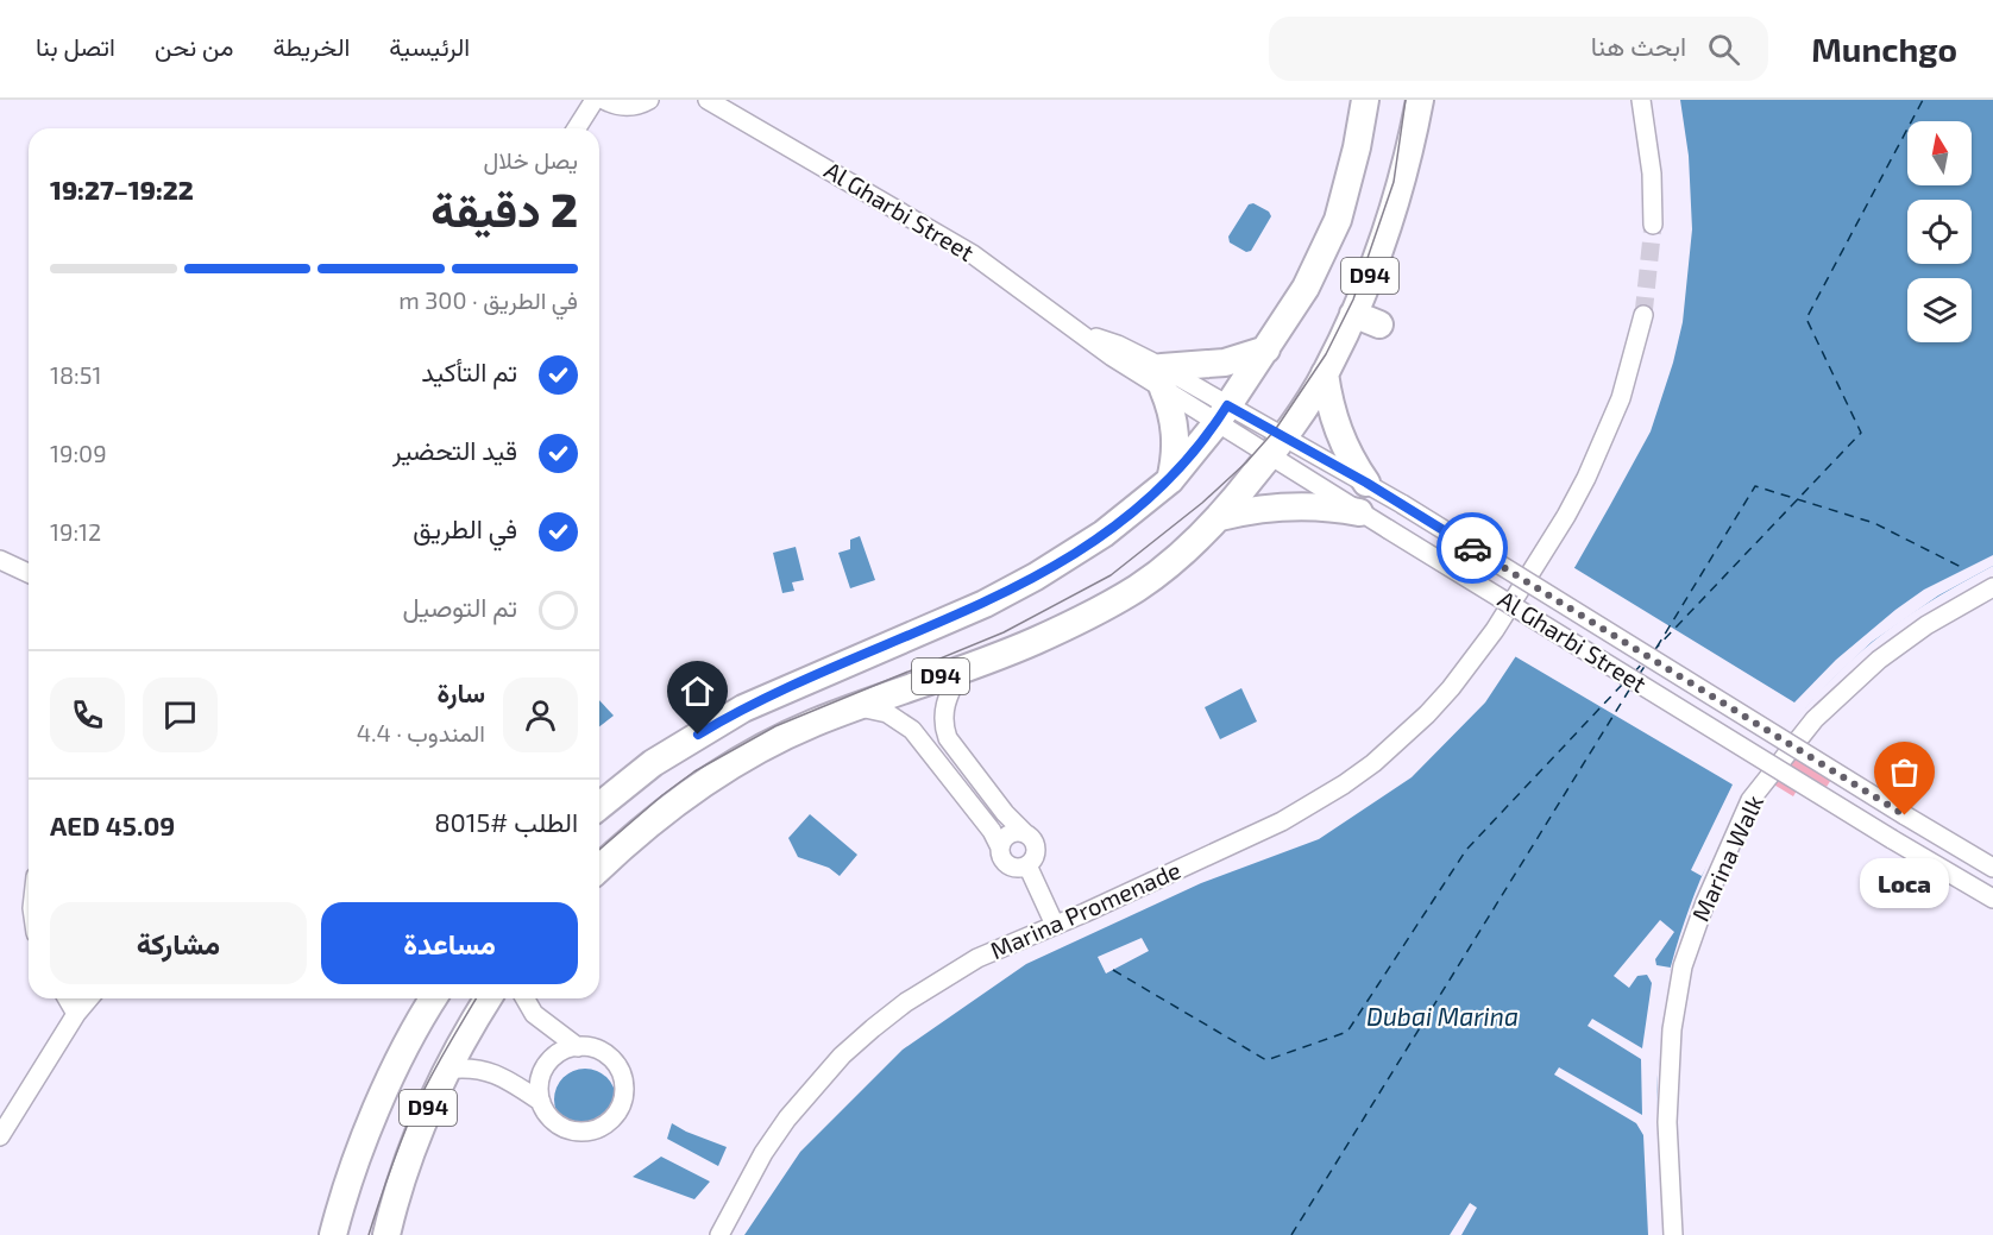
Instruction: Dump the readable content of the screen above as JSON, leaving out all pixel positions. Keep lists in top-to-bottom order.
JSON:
{
  "streets": {
    "main road": ["D94"],
    "street": ["Al Gharbi Street", "Marina Walk", "Marina Promenade"]
  },
  "crossings": [
    ["Al Gharbi Street", "D94"]
  ],
  "water": ["Dubai Marina"],
  "places": ["Loca"],
  "north": "top",
  "page": {
    "header": "Munchgo",
    "search": "ابحث هنا",
    "nav": [
      "الرئيسية",
      "الخريطة",
      "من نحن",
      "اتصل بنا"
    ],
    "heading": ["2 دقيقة", "يصل خلال", "19:22–19:27"],
    "panel": [
      "سارة",
      "المندوب · 4.4",
      "الطلب #8015",
      "AED 45.09"
    ],
    "bar": "في الطريق · 300 m",
    "list": [
      ["تم التأكيد", "18:51"],
      ["قيد التحضير", "19:09"],
      ["في الطريق", "19:12"],
      "تم التوصيل"
    ],
    "bubble": "Loca",
    "buttons": ["مساعدة", "مشاركة"]
  }
}
